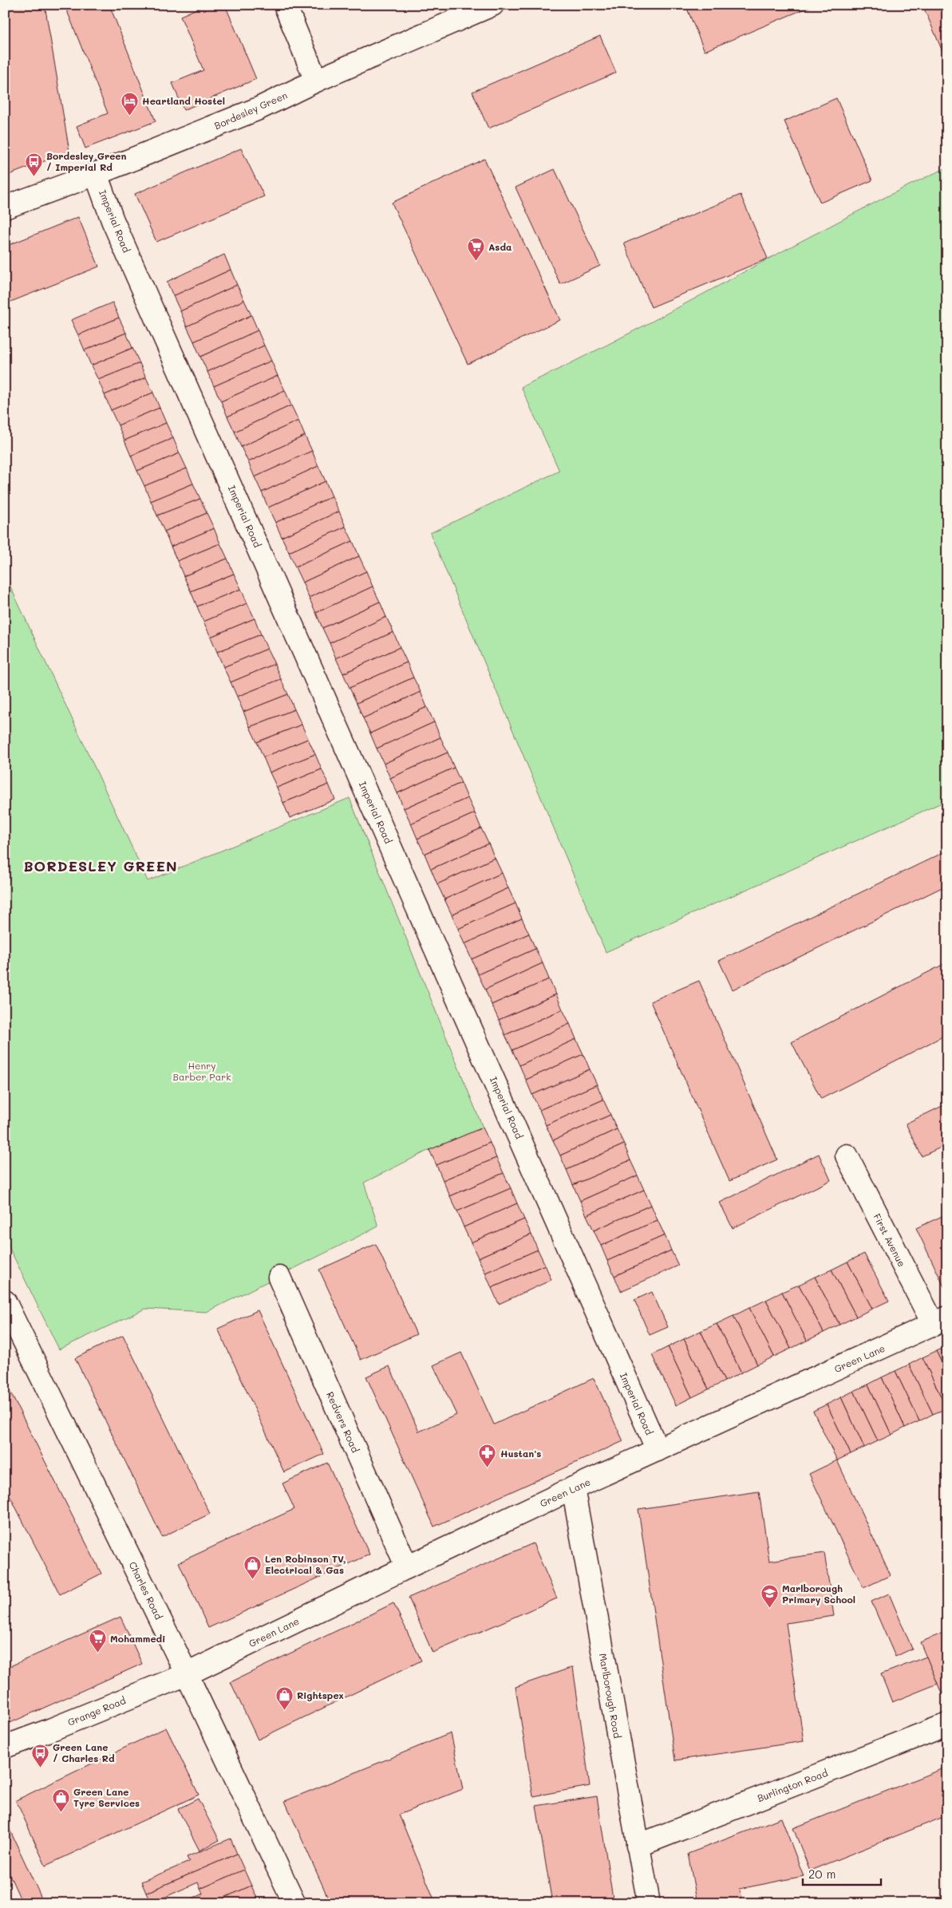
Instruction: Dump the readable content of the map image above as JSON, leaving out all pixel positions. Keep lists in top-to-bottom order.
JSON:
{
  "streets": {
    "street": [
      "Bordesley Green",
      "Imperial Road",
      "First Avenue",
      "Green Lane",
      "Redvers Road",
      "Charles Road",
      "Marlborough Road",
      "Grange Road",
      "Burlington Road"
    ]
  },
  "crossings": [
    ["Bordesley Green", "Imperial Road"],
    ["Imperial Road", "Green Lane"],
    ["First Avenue", "Green Lane"],
    ["Green Lane", "Redvers Road"],
    ["Green Lane", "Charles Road"],
    ["Green Lane", "Marlborough Road"],
    ["Green Lane", "Grange Road"],
    ["Charles Road", "Grange Road"],
    ["Marlborough Road", "Burlington Road"]
  ],
  "districts": ["BORDESLEY GREEN"],
  "parks": ["Henry Barber Park"],
  "places": {
    "hotel": ["Heartland Hostel"],
    "bus stop": ["Bordesley Green / Imperial Rd", "Green Lane / Charles Rd"],
    "supermarket": ["Asda", "Mohammedi"],
    "pharmacy": ["Hustan's"],
    "shop": ["Len Robinson TV, Electrical & Gas", "Rightspex", "Green Lane Tyre Services"],
    "school or university": ["Marlborough Primary School"]
  },
  "scale_bar": "20 m"
}
